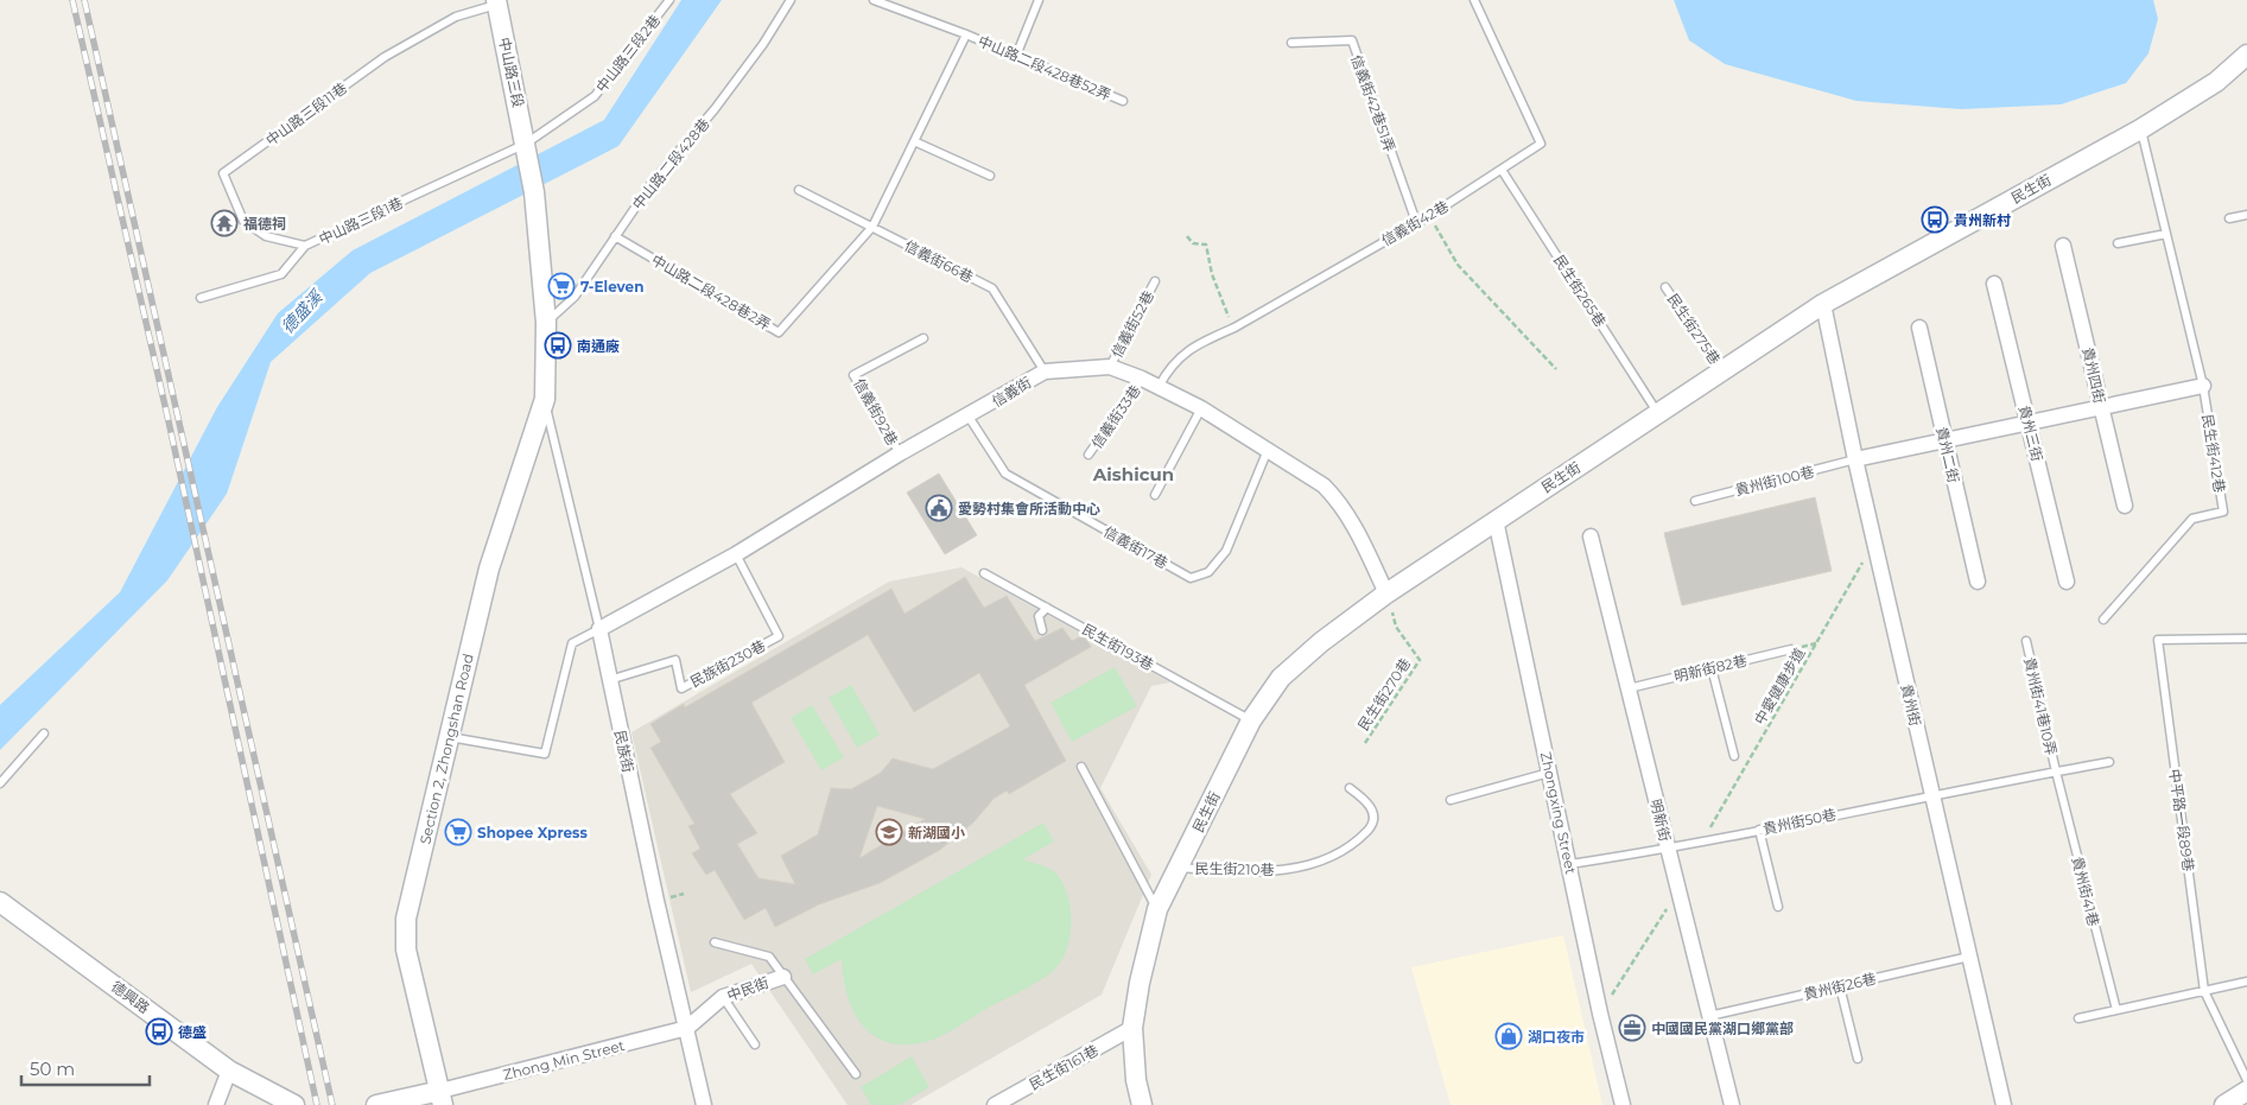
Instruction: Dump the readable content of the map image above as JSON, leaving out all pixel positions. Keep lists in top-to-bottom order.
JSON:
{
  "streets": {
    "street": [
      "中山路三段",
      "民生街",
      "貴州四街",
      "信義街",
      "貴州三街",
      "貴州二街",
      "貴州街",
      "Section 2, Zhongshan Road",
      "民族街",
      "Zhongxing Street",
      "明新街",
      "中民街",
      "德興路",
      "Zhong Min Street",
      "民生街161巷"
    ],
    "lane": [
      "中山路三段2巷",
      "中山路二段428巷52弄",
      "信義街42巷51弄",
      "中山路三段11巷",
      "中山路二段428巷",
      "中山路三段1巷",
      "信義街42巷",
      "信義街66巷",
      "民生街265巷",
      "中山路二段428巷2弄",
      "信義街52巷",
      "民生街275巷",
      "信義街92巷",
      "信義街33巷",
      "民生街412巷",
      "貴州街100巷",
      "信義街17巷",
      "民生街193巷",
      "民族街230巷",
      "明新街82巷",
      "貴州街41巷10弄",
      "中平路一段89巷",
      "貴州街50巷",
      "民生街210巷",
      "貴州街41巷",
      "貴州街26巷"
    ],
    "path": ["中愛健康步道", "民生街270巷"]
  },
  "crossings": [
    ["中山路三段2巷", "中山路三段"],
    ["中山路三段2巷", "中山路三段1巷"],
    ["中山路二段428巷52弄", "信義街66巷"],
    ["中山路二段428巷52弄", "中山路二段428巷2弄"],
    ["中山路三段", "中山路三段11巷"],
    ["中山路三段", "中山路二段428巷"],
    ["中山路三段", "中山路三段1巷"],
    ["中山路三段", "Section 2, Zhongshan Road"],
    ["信義街42巷51弄", "信義街42巷"],
    ["中山路三段11巷", "中山路三段1巷"],
    ["中山路二段428巷", "中山路二段428巷2弄"],
    ["中山路二段428巷", "Section 2, Zhongshan Road"],
    ["民生街", "民生街265巷"],
    ["民生街", "民生街275巷"],
    ["民生街", "信義街"],
    ["民生街", "民生街412巷"],
    ["民生街", "民生街193巷"],
    ["民生街", "民生街270巷"],
    ["民生街", "貴州街"],
    ["民生街", "Zhongxing Street"],
    ["民生街", "民生街210巷"],
    ["民生街", "民生街161巷"],
    ["信義街42巷", "民生街265巷"],
    ["信義街42巷", "信義街"],
    ["信義街66巷", "中山路二段428巷2弄"],
    ["信義街66巷", "信義街"],
    ["信義街52巷", "信義街"],
    ["信義街", "信義街92巷"],
    ["信義街", "信義街33巷"],
    ["信義街", "信義街17巷"],
    ["信義街", "民族街230巷"],
    ["信義街", "民生街270巷"],
    ["信義街", "民族街"],
    ["貴州街100巷", "貴州街"],
    ["民族街230巷", "民族街"],
    ["明新街82巷", "明新街"],
    ["中愛健康步道", "貴州街"],
    ["中愛健康步道", "貴州街50巷"],
    ["貴州街", "貴州街50巷"],
    ["貴州街", "貴州街26巷"],
    ["貴州街41巷10弄", "貴州街41巷"],
    ["Section 2, Zhongshan Road", "民族街"],
    ["Section 2, Zhongshan Road", "Zhong Min Street"],
    ["民族街", "中民街"],
    ["民族街", "Zhong Min Street"],
    ["Zhongxing Street", "貴州街50巷"],
    ["明新街", "貴州街50巷"],
    ["明新街", "貴州街26巷"],
    ["中民街", "Zhong Min Street"]
  ],
  "districts": ["Aishicun"],
  "water": ["德盛溪"],
  "places": {
    "bus stop": ["貴州新村", "南通廠", "德盛"],
    "temple": ["福德祠"],
    "supermarket": ["7-Eleven", "Shopee Xpress"],
    "public building": ["愛勢村集會所活動中心"],
    "school or university": ["新湖國小"],
    "office": ["中國國民黨湖口鄉黨部"],
    "shop": ["湖口夜市"]
  },
  "scale_bar": "50 m"
}
